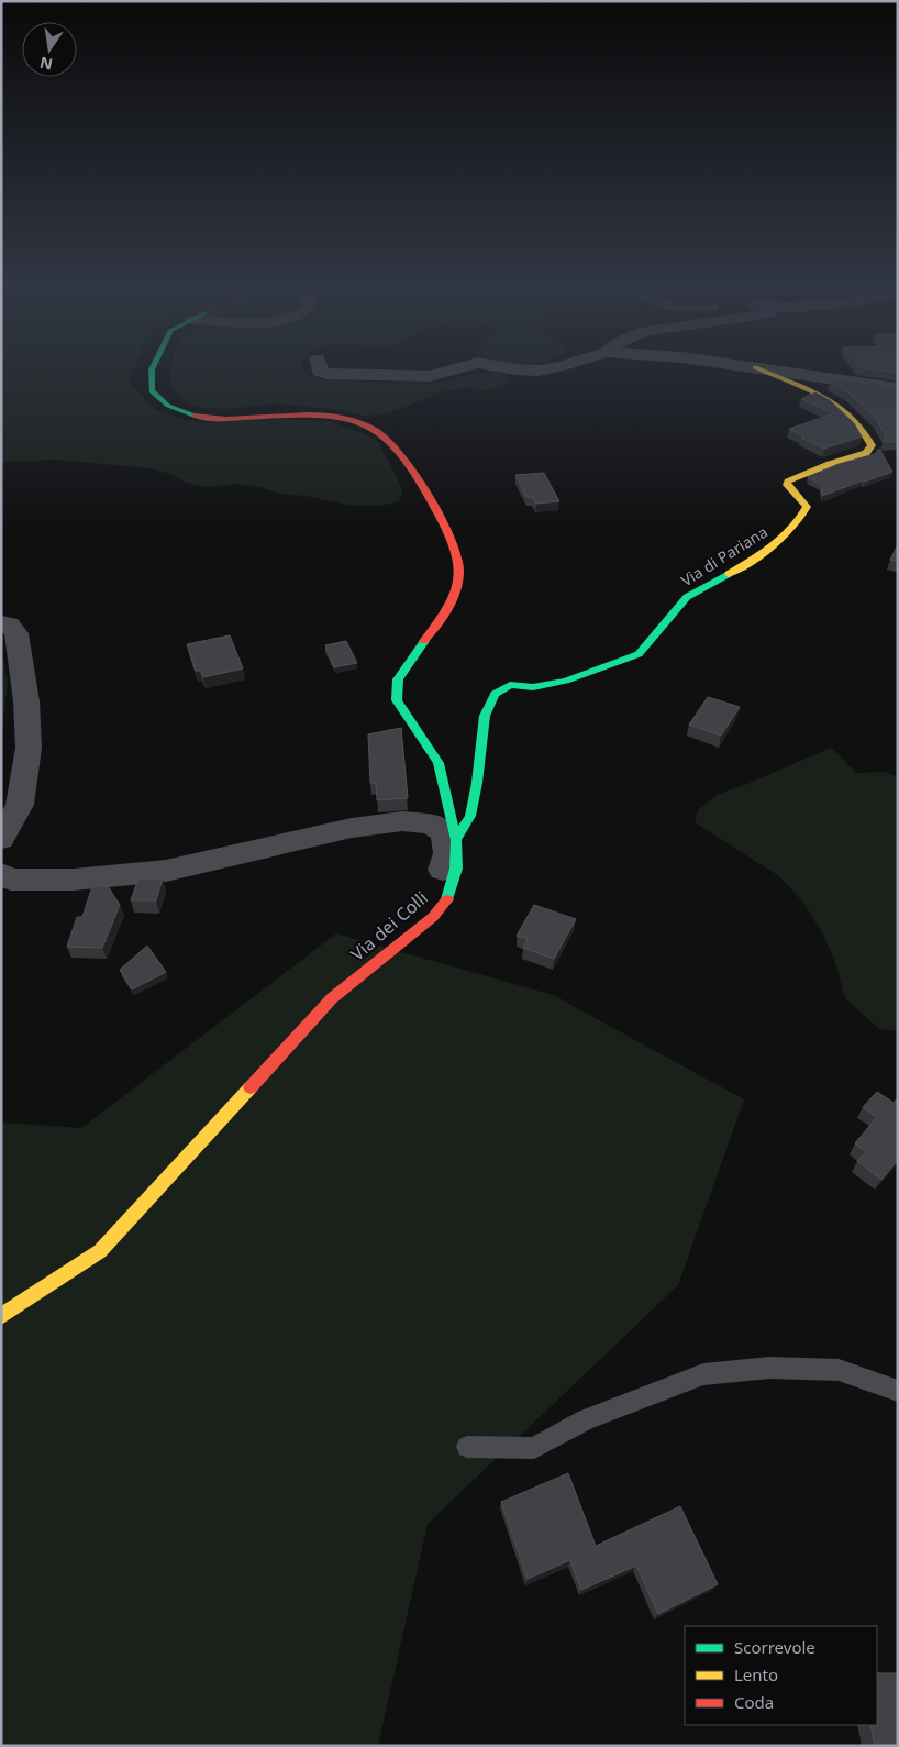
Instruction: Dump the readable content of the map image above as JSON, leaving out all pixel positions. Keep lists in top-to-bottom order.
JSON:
{
  "streets": {
    "street": ["Via di Pariana", "Via dei Colli"]
  },
  "crossings": [
    ["Via di Pariana", "Via dei Colli"]
  ],
  "legend": ["Scorrevole", "Lento", "Coda"],
  "north": "bottom"
}
